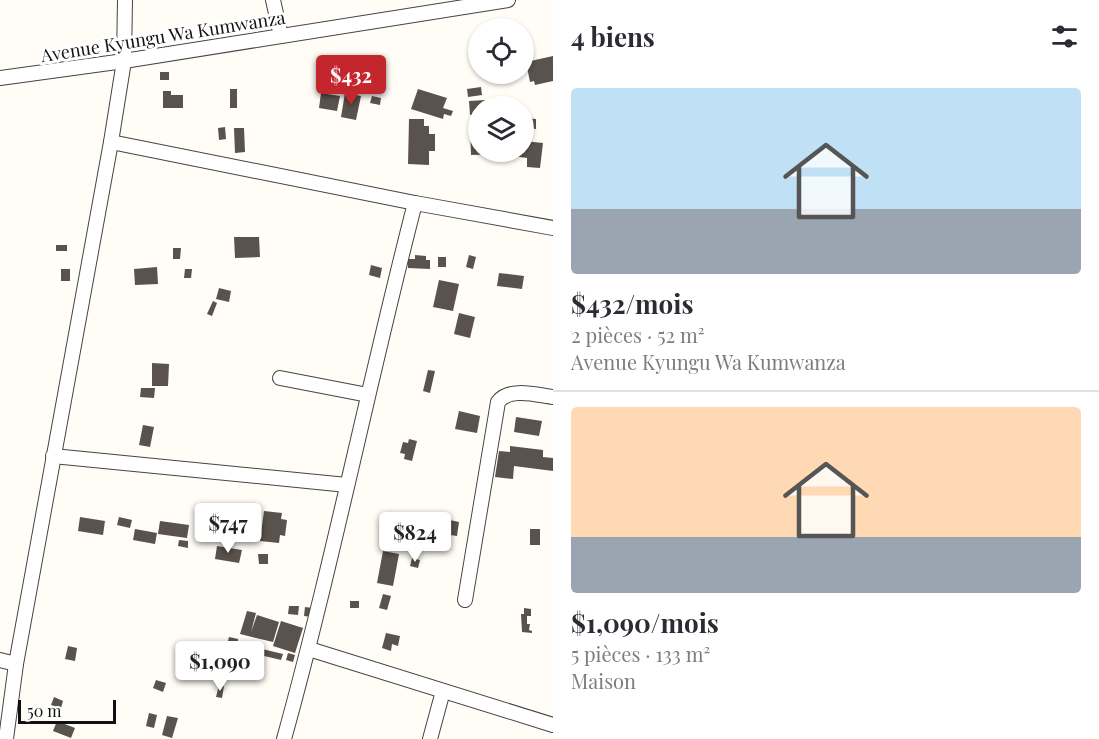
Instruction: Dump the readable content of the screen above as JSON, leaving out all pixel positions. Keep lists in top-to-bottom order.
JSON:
{
  "streets": {
    "street": ["Avenue Kyungu Wa Kumwanza"]
  },
  "scale_bar": "50 m",
  "page": {
    "heading": "4 biens",
    "price": [
      "$432",
      "$747",
      "$824",
      "$1,090"
    ],
    "list": [
      {
        "name": "$432/mois",
        "note": "2 pièces · 52 m² · Avenue Kyungu Wa Kumwanza"
      },
      {
        "name": "$1,090/mois",
        "note": "5 pièces · 133 m² · Maison"
      }
    ],
    "scale": "50 m"
  }
}
